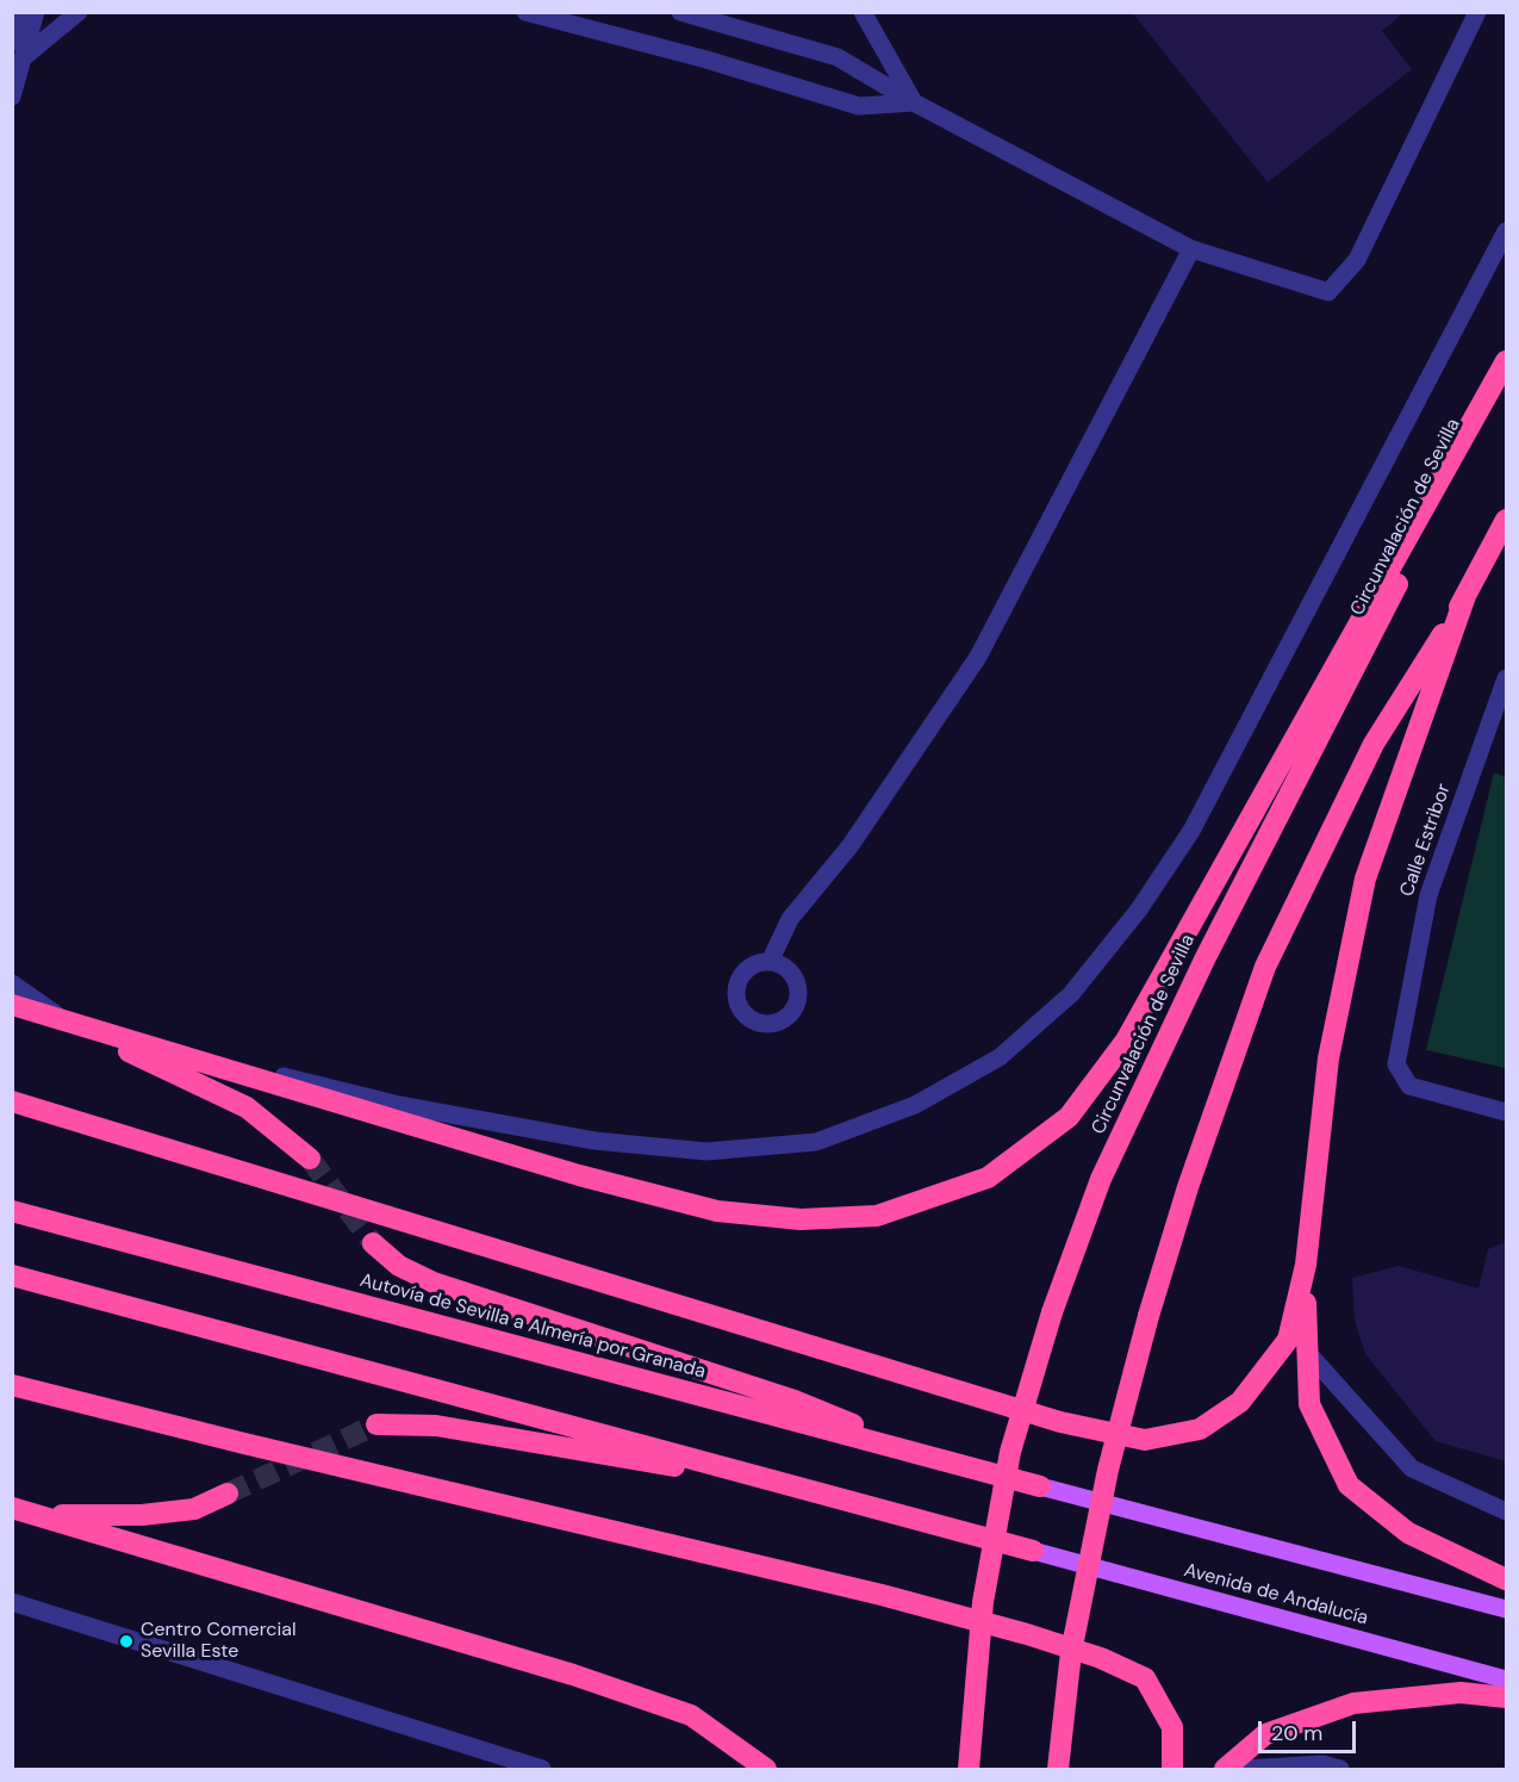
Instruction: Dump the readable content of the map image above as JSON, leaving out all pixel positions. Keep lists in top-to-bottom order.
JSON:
{
  "streets": {
    "highway": ["Circunvalación de Sevilla", "Autovía de Sevilla a Almería por Granada"],
    "main road": ["Avenida de Andalucía"],
    "street": ["Calle Estribor"]
  },
  "places": ["Centro Comercial Sevilla Este"],
  "scale_bar": "20 m"
}
